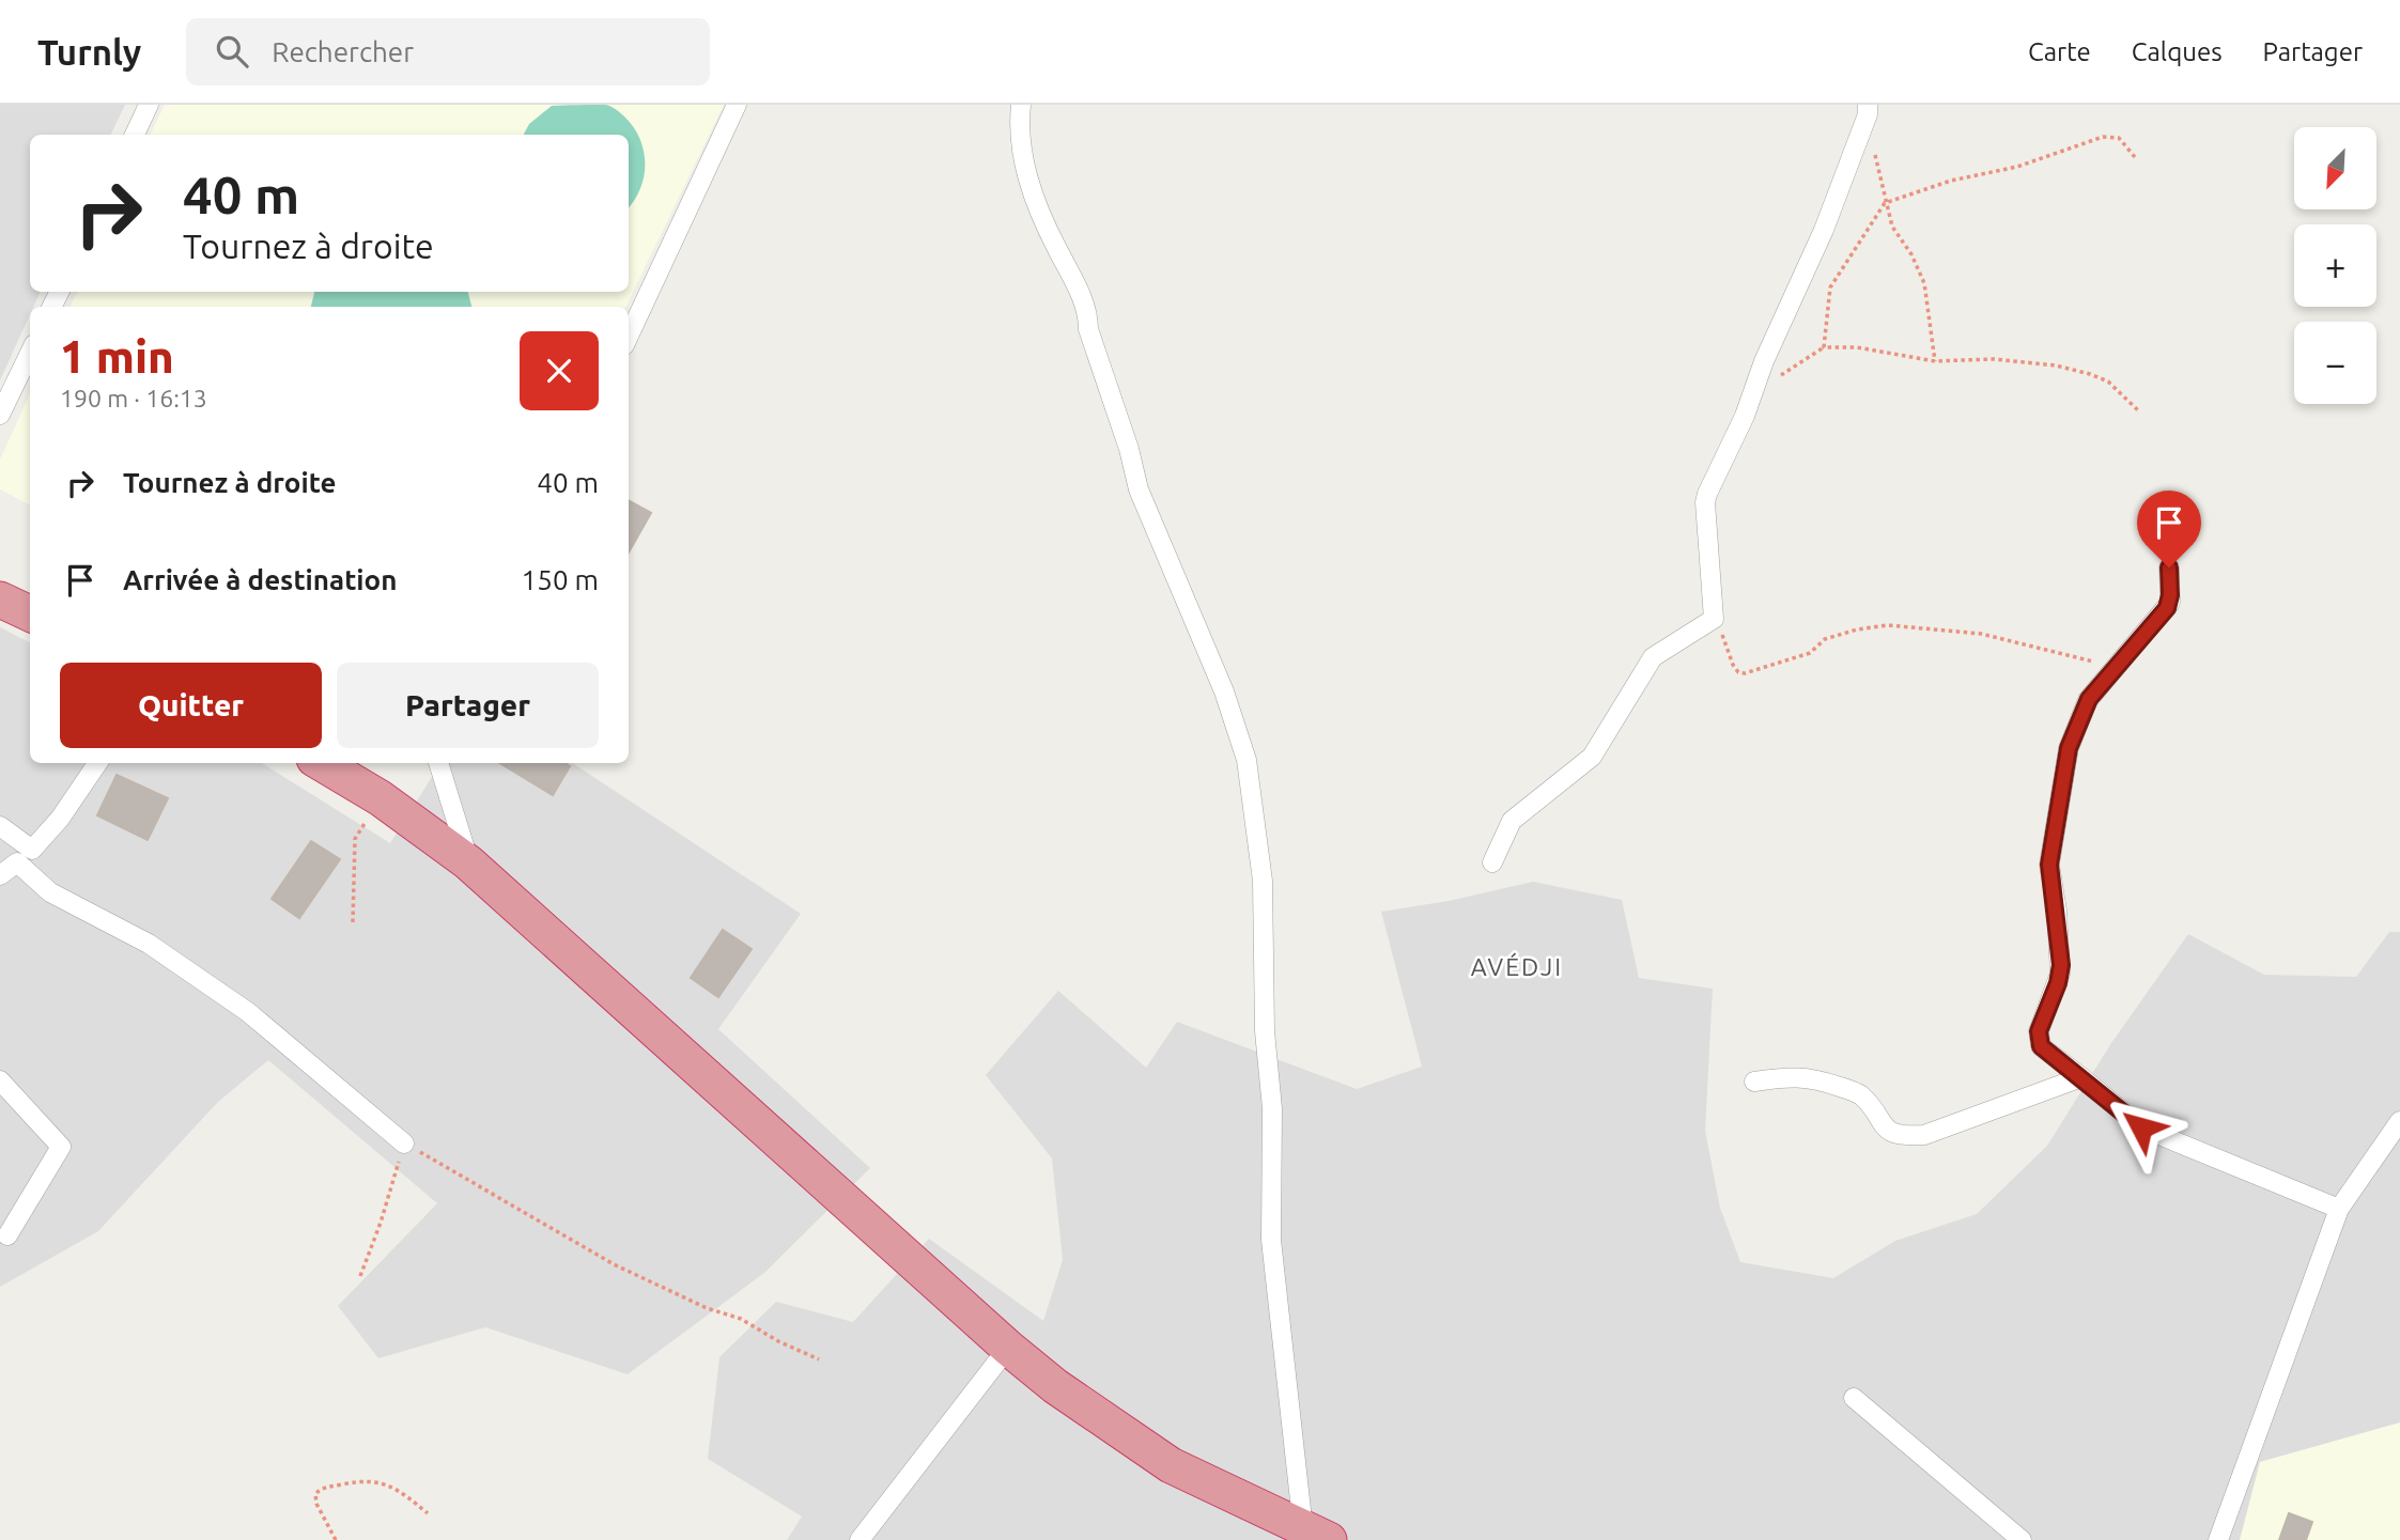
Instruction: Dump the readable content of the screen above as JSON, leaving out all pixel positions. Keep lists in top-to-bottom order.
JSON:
{
  "districts": ["AVÉDJI"],
  "north": "bottom left",
  "page": {
    "header": "Turnly",
    "search": "Rechercher",
    "nav": ["Carte", "Calques", "Partager"],
    "map_buttons": ["+", "−"],
    "turn": ["40 m", "Tournez à droite"],
    "heading": ["1 min", "190 m · 16:13"],
    "list": [
      {
        "name": "Tournez à droite",
        "value": "40 m"
      },
      {
        "name": "Arrivée à destination",
        "value": "150 m"
      }
    ],
    "buttons": ["Quitter", "Partager"]
  }
}
